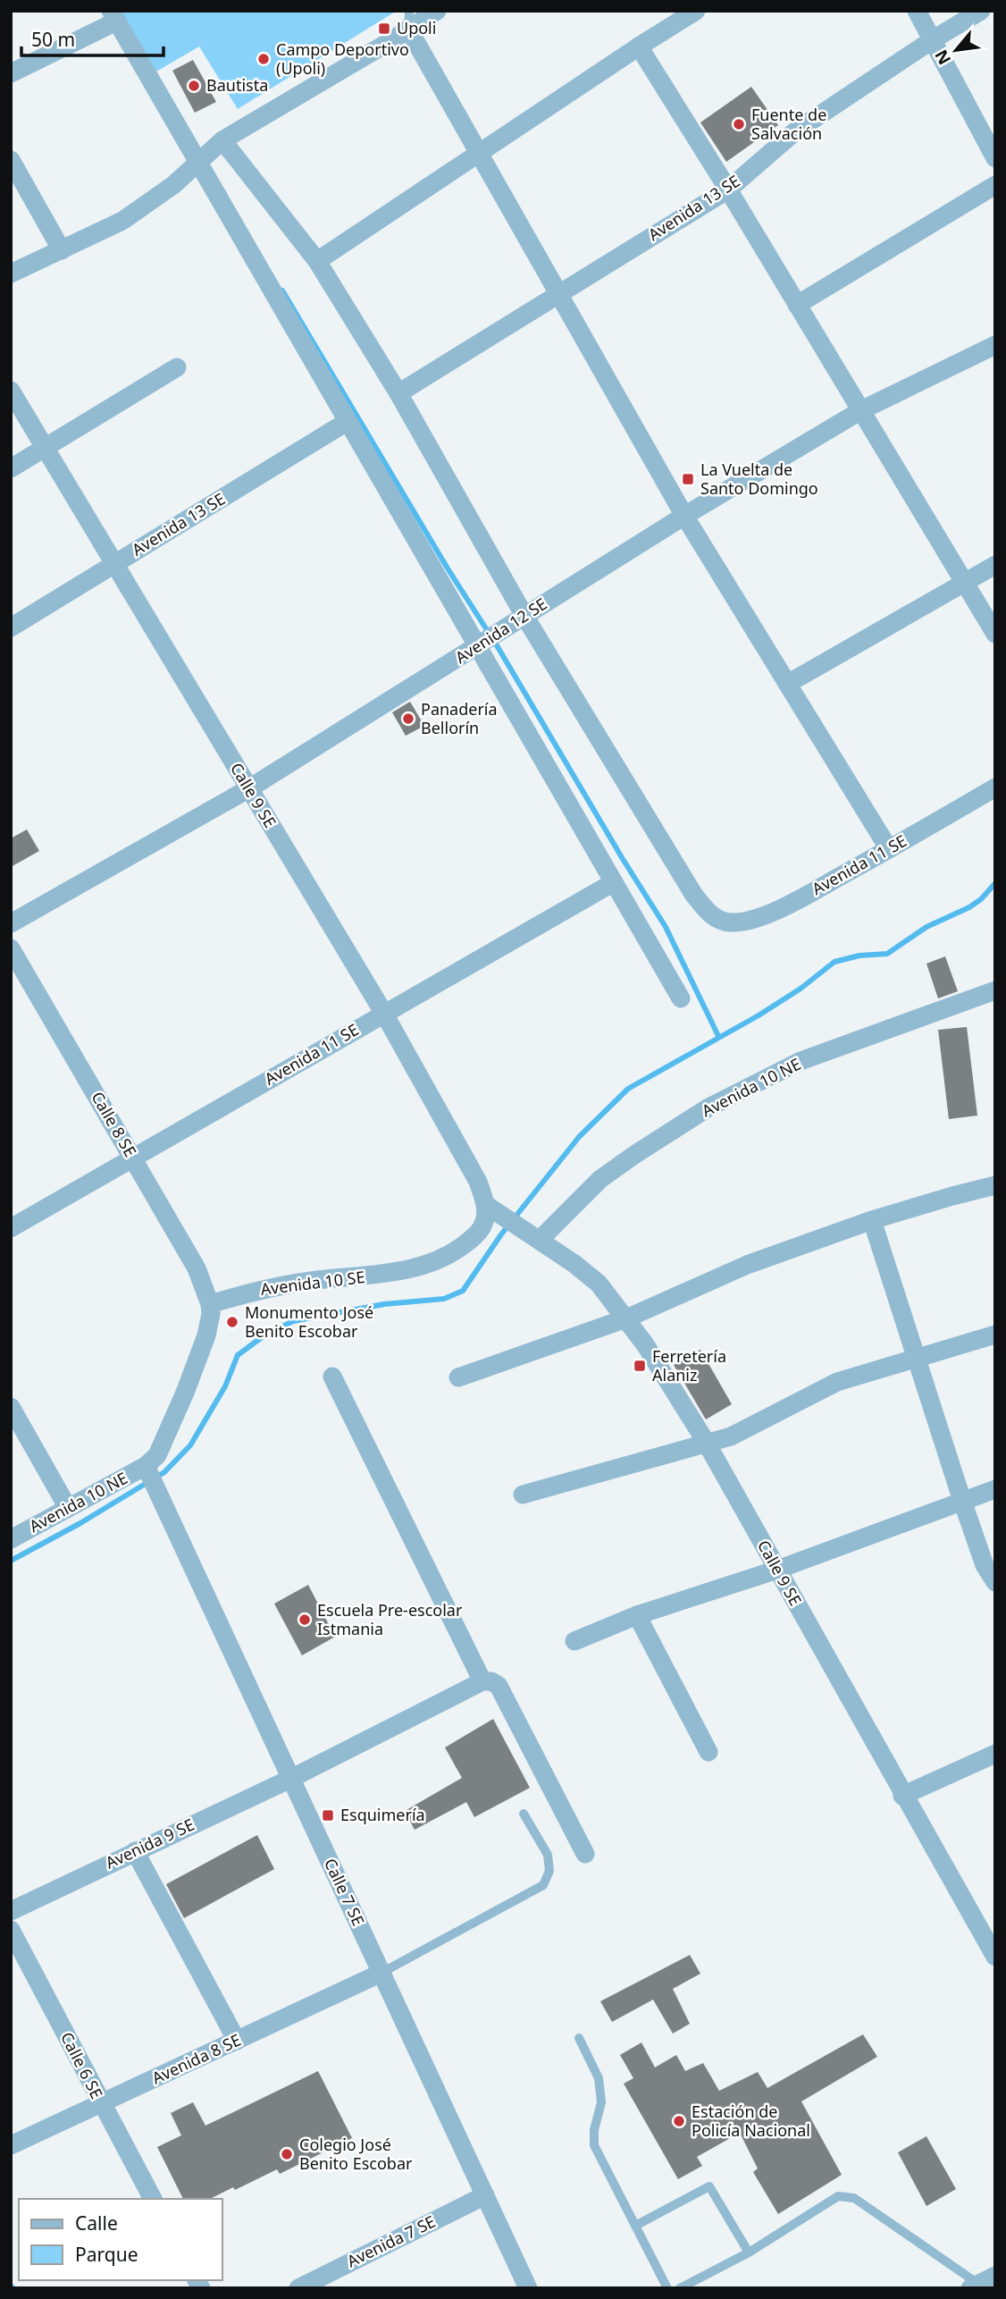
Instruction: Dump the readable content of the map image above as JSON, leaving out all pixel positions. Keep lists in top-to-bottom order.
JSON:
{
  "streets": {
    "street": [
      "Avenida 13 SE",
      "Avenida 12 SE",
      "Calle 9 SE",
      "Avenida 11 SE",
      "Avenida 10 NE",
      "Calle 8 SE",
      "Avenida 10 SE",
      "Avenida 9 SE",
      "Calle 7 SE",
      "Avenida 8 SE",
      "Calle 6 SE",
      "Avenida 7 SE"
    ]
  },
  "crossings": [
    ["Avenida 13 SE", "Calle 9 SE"],
    ["Avenida 12 SE", "Calle 9 SE"],
    ["Avenida 12 SE", "Avenida 11 SE"],
    ["Calle 9 SE", "Avenida 11 SE"],
    ["Calle 9 SE", "Avenida 10 NE"],
    ["Calle 9 SE", "Avenida 10 SE"],
    ["Avenida 11 SE", "Calle 8 SE"],
    ["Avenida 10 NE", "Calle 7 SE"],
    ["Calle 8 SE", "Avenida 10 SE"],
    ["Avenida 9 SE", "Calle 7 SE"],
    ["Calle 7 SE", "Avenida 8 SE"],
    ["Calle 7 SE", "Avenida 7 SE"],
    ["Avenida 8 SE", "Calle 6 SE"]
  ],
  "places": {
    "transit": [
      "Upoli",
      "La Vuelta de Santo Domingo",
      "Ferretería Alaniz",
      "Esquimería"
    ],
    "other": [
      "Campo Deportivo (Upoli)",
      "Bautista",
      "Fuente de Salvación",
      "Panadería Bellorín",
      "Monumento José Benito Escobar",
      "Escuela Pre-escolar Istmania",
      "Estación de Policía Nacional",
      "Colegio José Benito Escobar"
    ]
  },
  "legend": ["Calle", "Parque"],
  "scale_bar": "50 m",
  "north": "bottom left"
}
